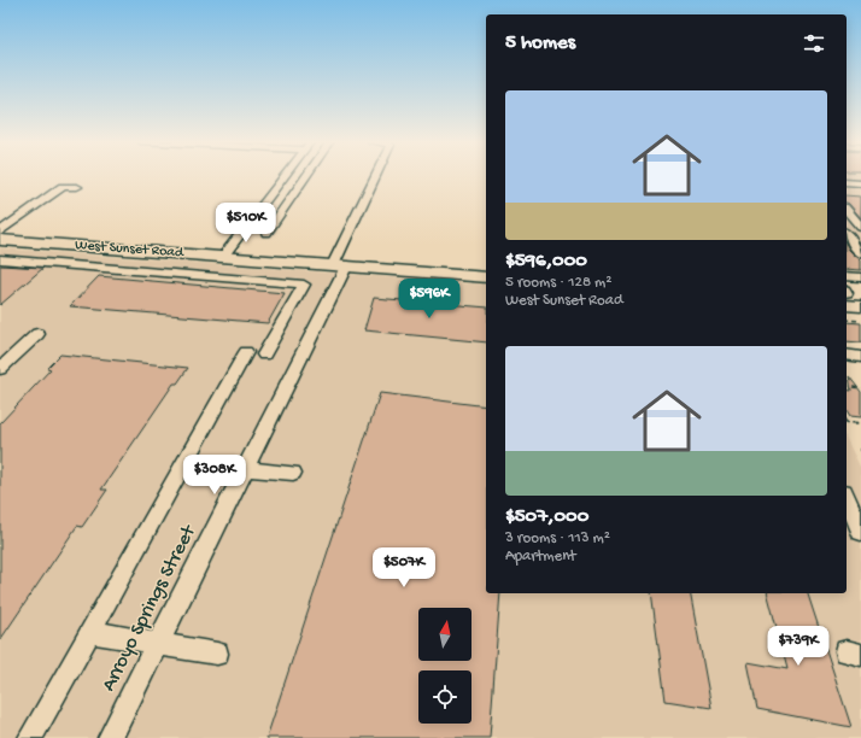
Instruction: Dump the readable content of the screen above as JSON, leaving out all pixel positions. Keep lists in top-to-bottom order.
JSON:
{
  "streets": {
    "main road": ["West Sunset Road"],
    "street": ["Arroyo Springs Street"]
  },
  "crossings": [
    ["West Sunset Road", "Arroyo Springs Street"]
  ],
  "north": "top",
  "page": {
    "heading": "5 homes",
    "list": [
      {
        "name": "$596,000",
        "note": "5 rooms · 128 m² · West Sunset Road"
      },
      {
        "name": "$507,000",
        "note": "3 rooms · 113 m² · Apartment"
      }
    ],
    "price": [
      "$510K",
      "$596K",
      "$308K",
      "$507K",
      "$739K"
    ]
  }
}
